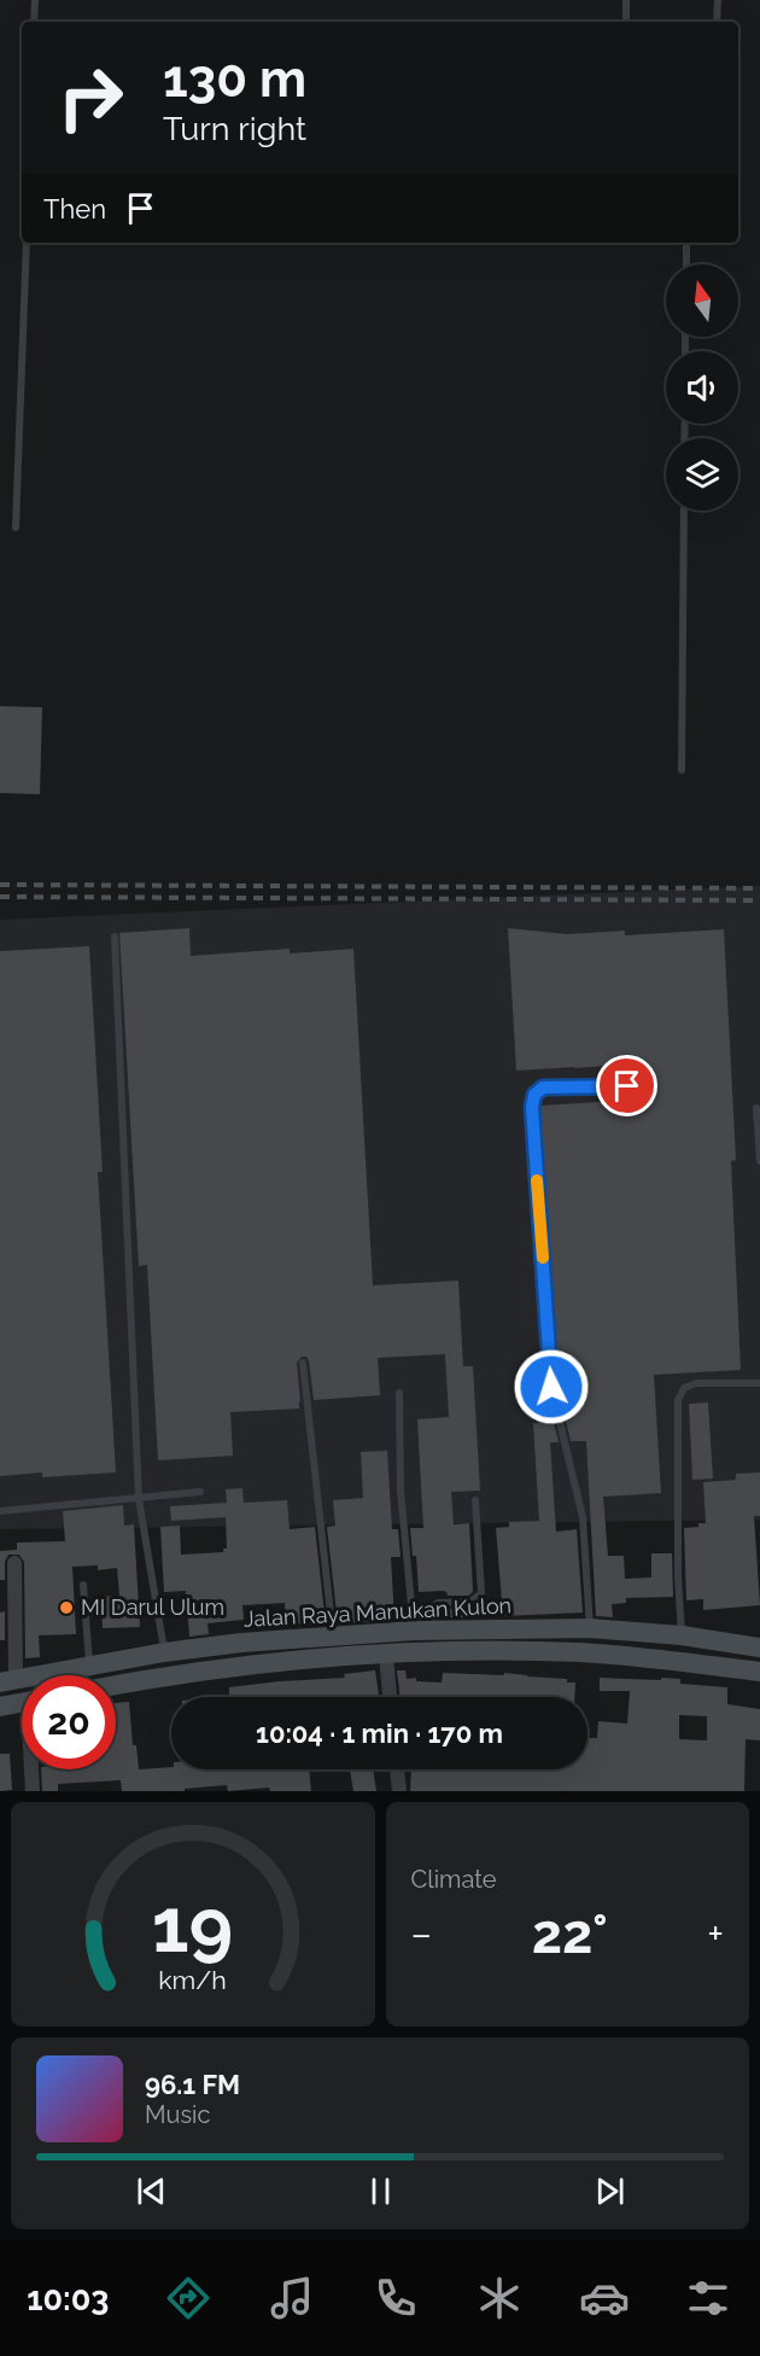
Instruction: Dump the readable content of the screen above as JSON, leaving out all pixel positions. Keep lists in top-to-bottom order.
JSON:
{
  "streets": {
    "main road": ["Jalan Raya Manukan Kulon"]
  },
  "places": ["MI Darul Ulum"],
  "north": "top",
  "page": {
    "turn": ["130 m", "Turn right"],
    "then": "Then",
    "limit": "20",
    "trip": "10:04 · 1 min · 170 m",
    "tile": "Climate",
    "heat": ["−", "22°", "+"],
    "song": ["96.1 FM", "Music"],
    "tabs": "10:03",
    "gauge": ["19", "km/h"]
  }
}
